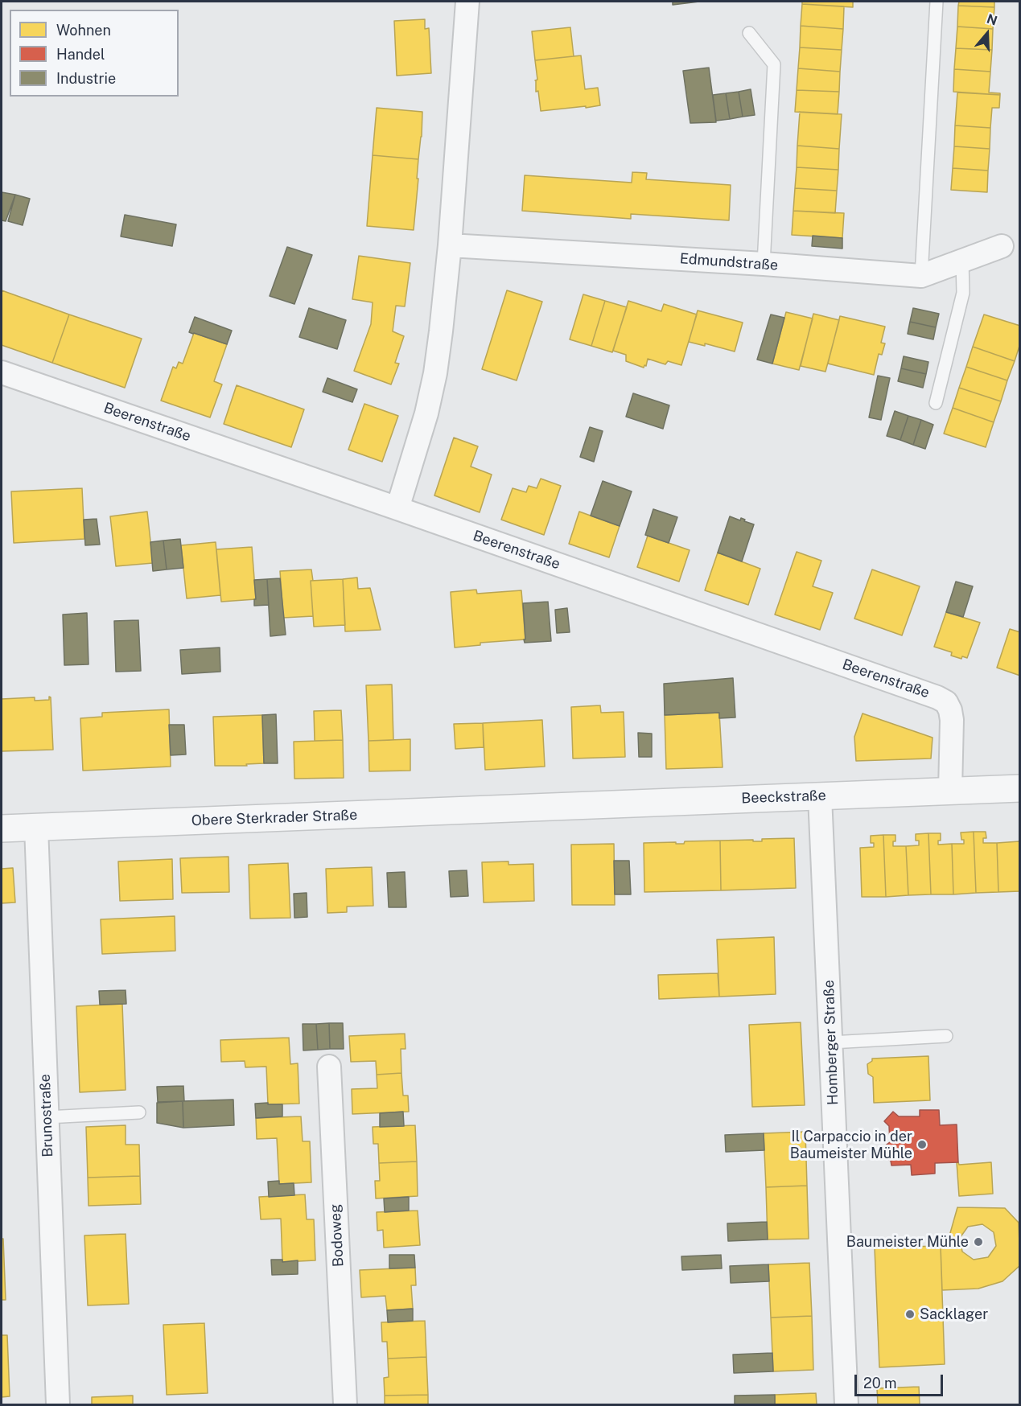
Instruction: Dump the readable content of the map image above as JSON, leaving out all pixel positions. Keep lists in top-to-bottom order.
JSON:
{
  "streets": {
    "street": [
      "Edmundstraße",
      "Beerenstraße",
      "Beeckstraße",
      "Obere Sterkrader Straße",
      "Homberger Straße",
      "Brunostraße",
      "Bodoweg"
    ]
  },
  "crossings": [
    ["Beerenstraße", "Beeckstraße"],
    ["Beeckstraße", "Obere Sterkrader Straße"],
    ["Beeckstraße", "Homberger Straße"],
    ["Obere Sterkrader Straße", "Brunostraße"]
  ],
  "places": ["Il Carpaccio in der Baumeister Mühle", "Baumeister Mühle", "Sacklager"],
  "legend": ["Wohnen", "Handel", "Industrie"],
  "scale_bar": "20 m",
  "north": "top"
}
